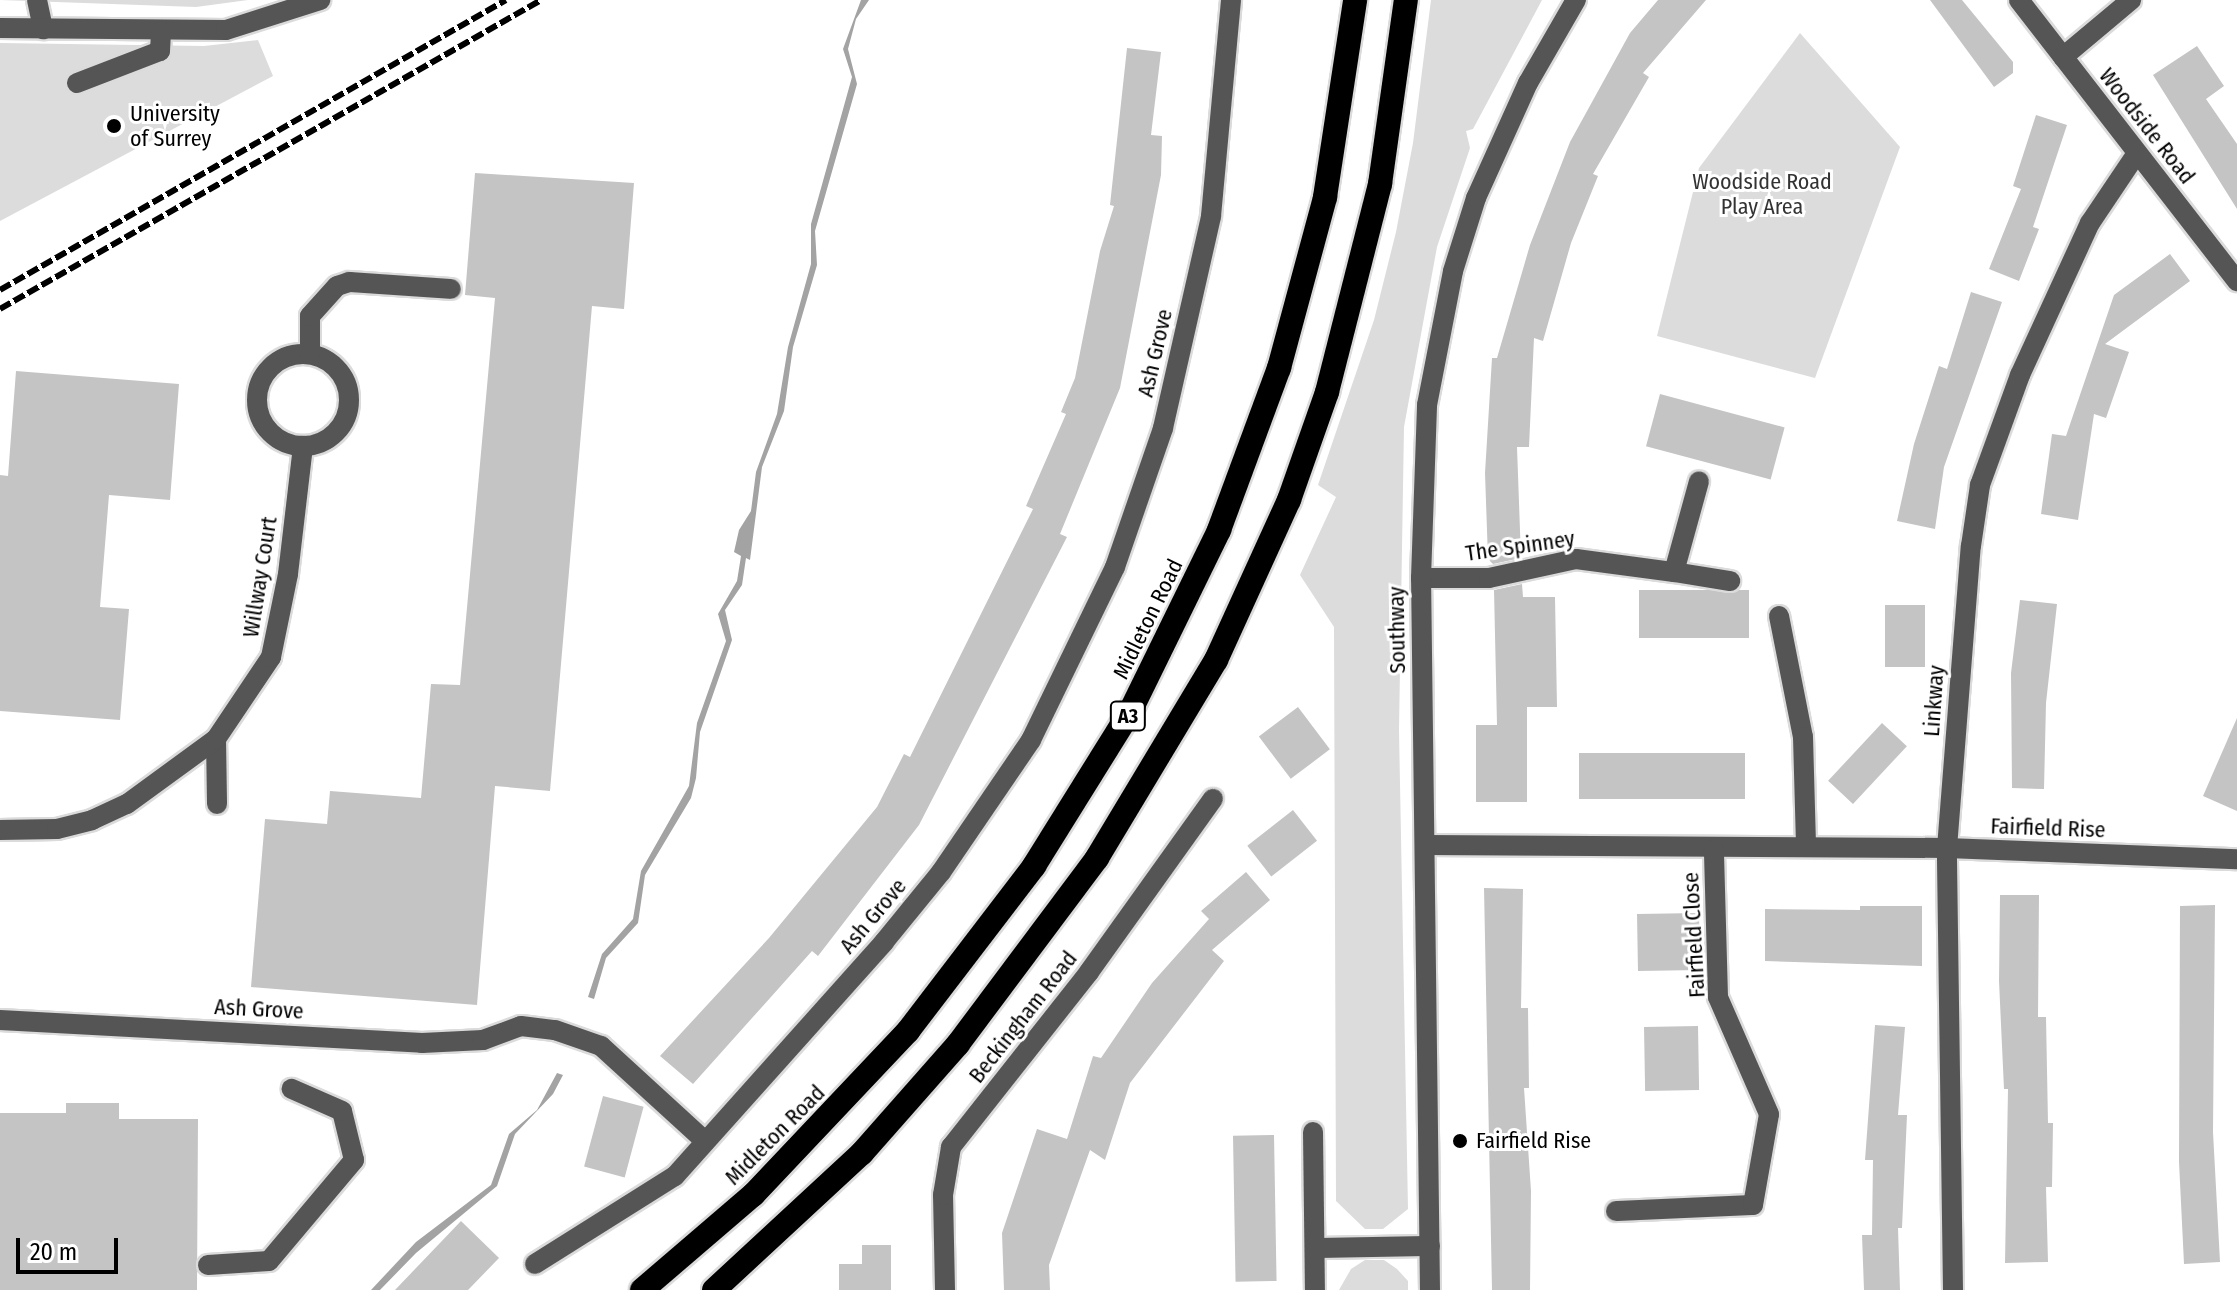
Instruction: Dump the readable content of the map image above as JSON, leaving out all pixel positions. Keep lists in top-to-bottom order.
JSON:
{
  "streets": {
    "highway": ["Midleton Road", "A3"],
    "street": [
      "Woodside Road",
      "Ash Grove",
      "The Spinney",
      "Willway Court",
      "Southway",
      "Linkway",
      "Fairfield Rise",
      "Fairfield Close",
      "Beckingham Road"
    ]
  },
  "crossings": [
    ["Woodside Road", "Linkway"],
    ["The Spinney", "Southway"],
    ["Southway", "Fairfield Rise"],
    ["Linkway", "Fairfield Rise"],
    ["Fairfield Rise", "Fairfield Close"]
  ],
  "parks": ["Woodside Road Play Area"],
  "places": ["University of Surrey", "Fairfield Rise"],
  "scale_bar": "20 m"
}
